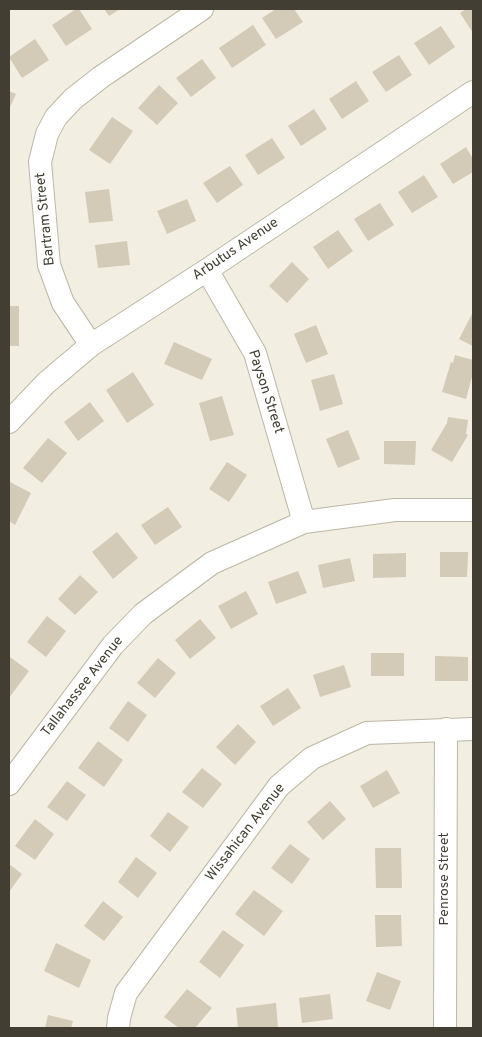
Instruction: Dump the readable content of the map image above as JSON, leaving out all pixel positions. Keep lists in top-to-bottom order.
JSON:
{
  "streets": {
    "street": [
      "Bartram Street",
      "Arbutus Avenue",
      "Payson Street",
      "Tallahassee Avenue",
      "Wissahican Avenue",
      "Penrose Street"
    ]
  },
  "crossings": [
    ["Bartram Street", "Arbutus Avenue"],
    ["Arbutus Avenue", "Payson Street"],
    ["Payson Street", "Tallahassee Avenue"],
    ["Wissahican Avenue", "Penrose Street"]
  ]
}
